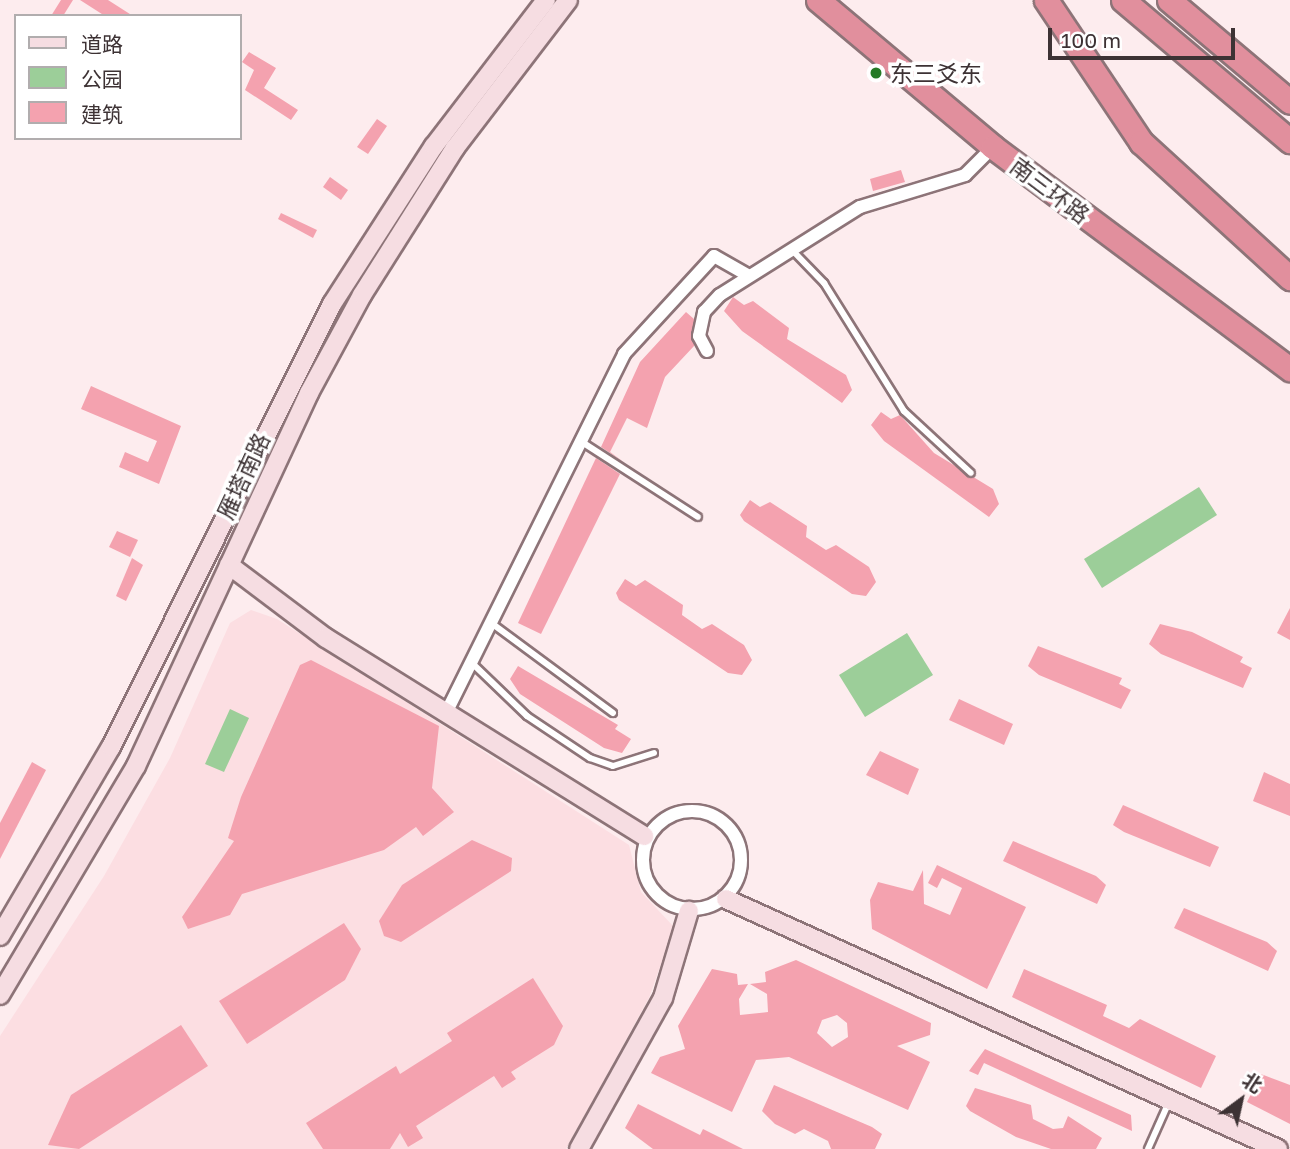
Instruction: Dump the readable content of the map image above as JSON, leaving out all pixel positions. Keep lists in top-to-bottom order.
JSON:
{
  "streets": {
    "highway": ["南三环路"],
    "main road": ["雁塔南路"]
  },
  "places": ["东三爻东"],
  "legend": ["道路", "公园", "建筑"],
  "scale_bar": "100 m",
  "north": "top right"
}
